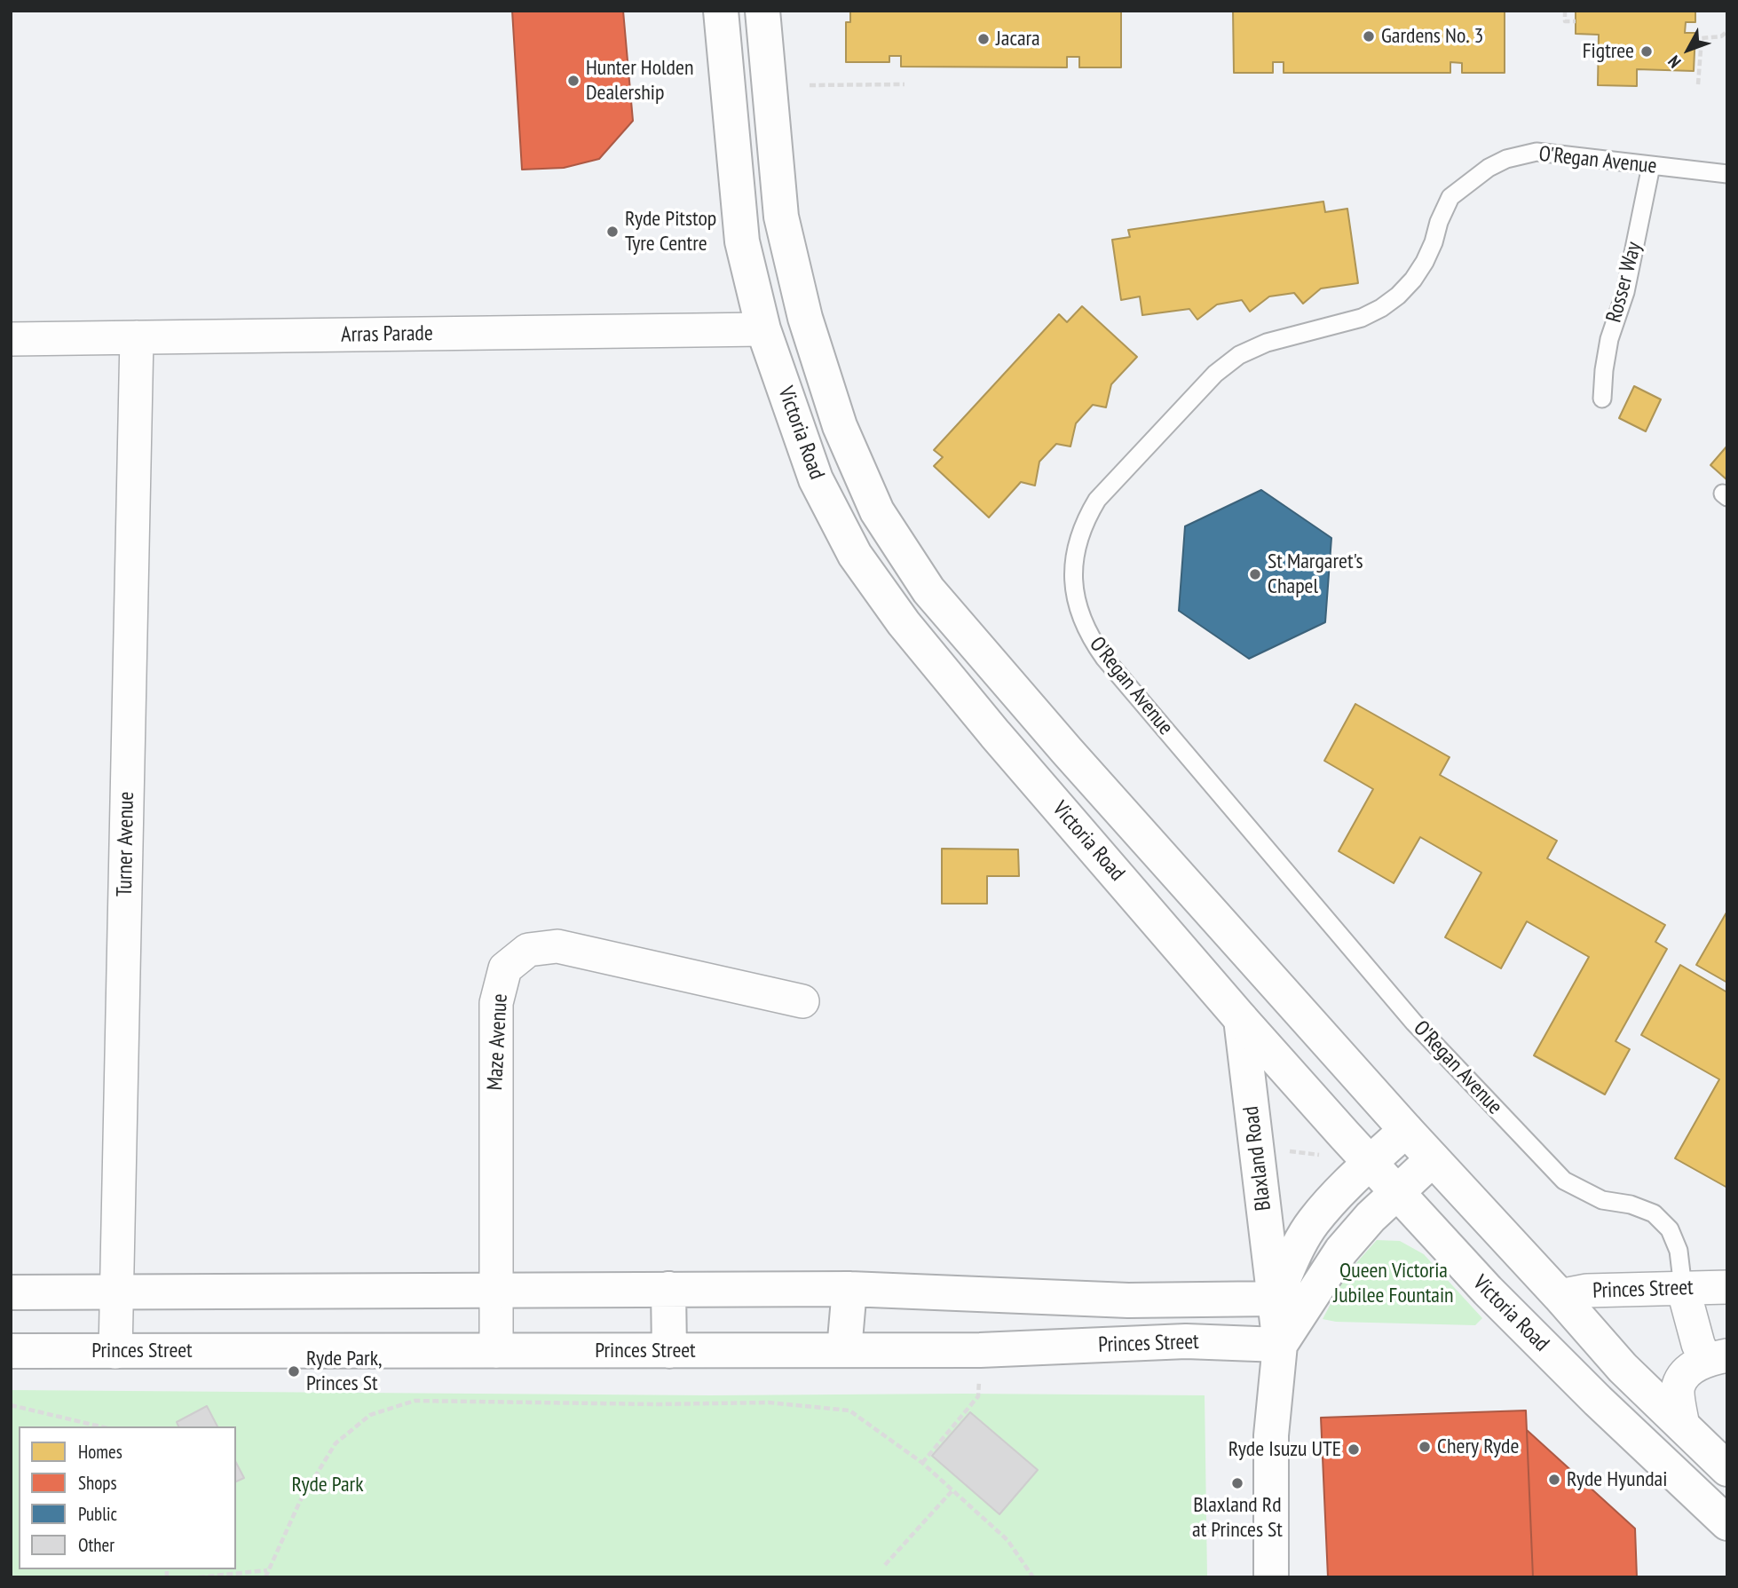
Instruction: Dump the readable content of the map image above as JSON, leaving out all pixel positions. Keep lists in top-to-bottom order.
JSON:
{
  "streets": {
    "main road": ["Victoria Road", "Blaxland Road", "Princes Street"],
    "street": [
      "O'Regan Avenue",
      "Arras Parade",
      "Turner Avenue",
      "Maze Avenue"
    ],
    "lane": ["Rosser Way"]
  },
  "crossings": [
    ["O'Regan Avenue", "Rosser Way"],
    ["O'Regan Avenue", "Princes Street"],
    ["Arras Parade", "Victoria Road"],
    ["Arras Parade", "Turner Avenue"],
    ["Victoria Road", "Blaxland Road"],
    ["Victoria Road", "Princes Street"],
    ["Turner Avenue", "Princes Street"],
    ["Maze Avenue", "Princes Street"],
    ["Blaxland Road", "Princes Street"]
  ],
  "parks": ["Queen Victoria Jubilee Fountain", "Ryde Park"],
  "places": [
    "Gardens No. 3",
    "Jacara",
    "Figtree",
    "Hunter Holden Dealership",
    "Ryde Pitstop Tyre Centre",
    "St Margaret's Chapel",
    "Ryde Park, Princes St",
    "Chery Ryde",
    "Ryde Isuzu UTE",
    "Ryde Hyundai",
    "Blaxland Rd at Princes St"
  ],
  "legend": [
    "Homes",
    "Shops",
    "Public",
    "Other"
  ],
  "north": "bottom left"
}
